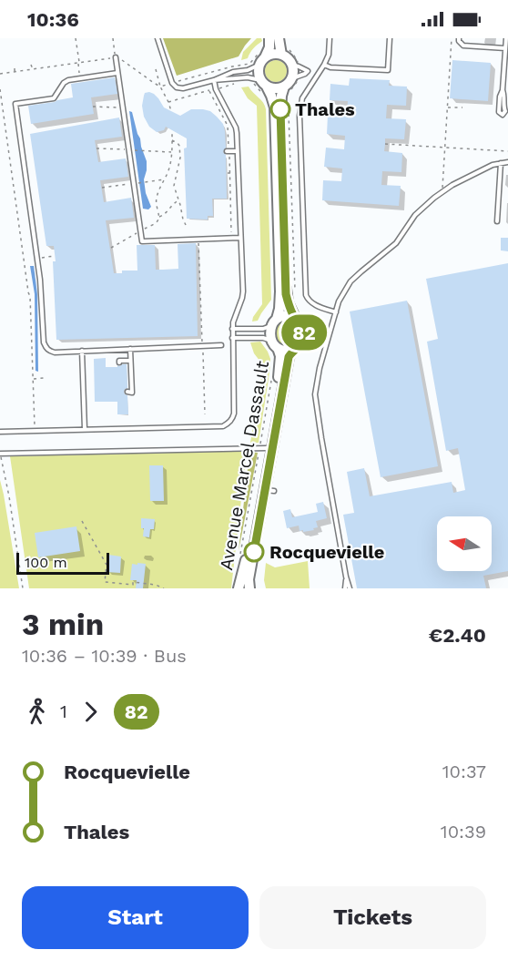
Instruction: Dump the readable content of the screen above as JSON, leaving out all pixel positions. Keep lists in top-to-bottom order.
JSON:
{
  "streets": {
    "main road": ["Avenue Marcel Dassault"]
  },
  "places": ["Thales", "Rocquevielle"],
  "lines": ["bus line 82"],
  "scale_bar": "100 m",
  "north": "left",
  "page": {
    "status": "10:36",
    "on_map": "82",
    "scale": "100 m",
    "heading": ["3 min", "10:36 – 10:39 · Bus", "€2.40"],
    "legs": ["1", "82"],
    "list": [
      {
        "name": "Rocquevielle",
        "value": "10:37"
      },
      {
        "name": "Thales",
        "value": "10:39"
      }
    ],
    "buttons": ["Start", "Tickets"]
  }
}
